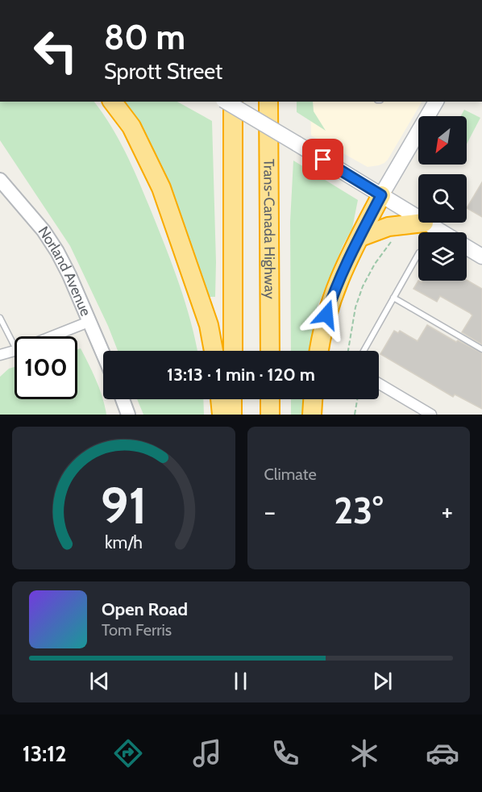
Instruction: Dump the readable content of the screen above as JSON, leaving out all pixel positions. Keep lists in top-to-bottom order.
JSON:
{
  "streets": {
    "highway": ["Trans-Canada Highway"],
    "street": ["Norland Avenue"]
  },
  "north": "bottom left",
  "page": {
    "turn": ["80 m", "Sprott Street"],
    "limit": "100",
    "trip": "13:13 · 1 min · 120 m",
    "tile": "Climate",
    "heat": ["−", "23°", "+"],
    "song": ["Open Road", "Tom Ferris"],
    "tabs": "13:12",
    "gauge": ["91", "km/h"]
  }
}
